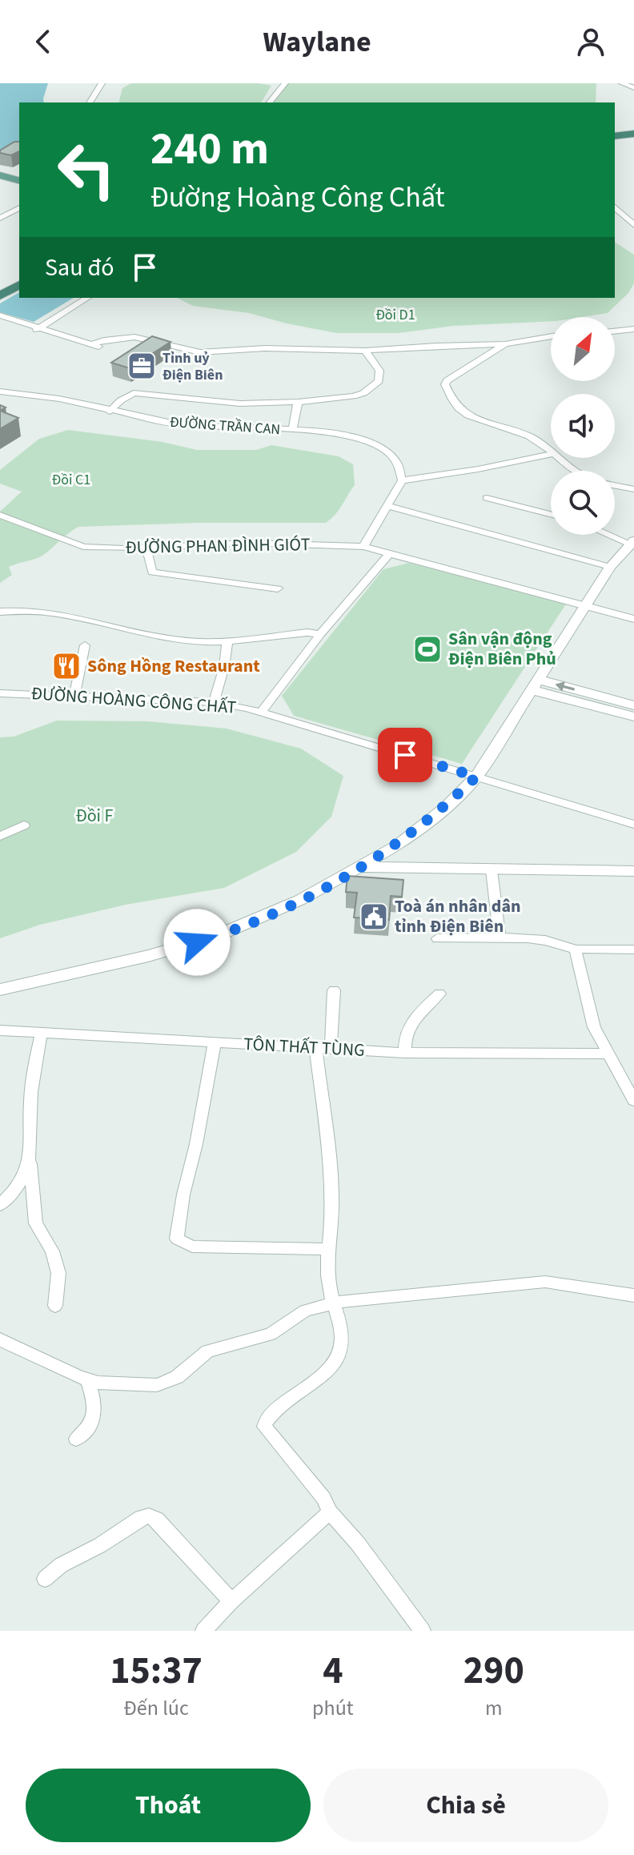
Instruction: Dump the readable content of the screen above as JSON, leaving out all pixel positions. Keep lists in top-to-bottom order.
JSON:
{
  "streets": {
    "street": [
      "ĐƯỜNG TRẦN CAN",
      "ĐƯỜNG PHAN ĐÌNH GIÓT",
      "ĐƯỜNG HOÀNG CÔNG CHẤT",
      "TÔN THẤT TÙNG"
    ]
  },
  "parks": ["Đồi D1", "Đồi C1", "Đồi F"],
  "places": {
    "office": ["Tỉnh uỷ Điện Biên"],
    "sports": ["Sân vận động Điện Biên Phủ"],
    "restaurant": ["Sông Hồng Restaurant"],
    "public building": ["Toà án nhân dân tỉnh Điện Biên"]
  },
  "north": "top right",
  "page": {
    "header": "Waylane",
    "turn": ["240 m", "Đường Hoàng Công Chất"],
    "then": "Sau đó",
    "eta": [
      "15:37",
      "Đến lúc",
      "4",
      "phút",
      "290",
      "m"
    ],
    "buttons": ["Thoát", "Chia sẻ"]
  }
}
